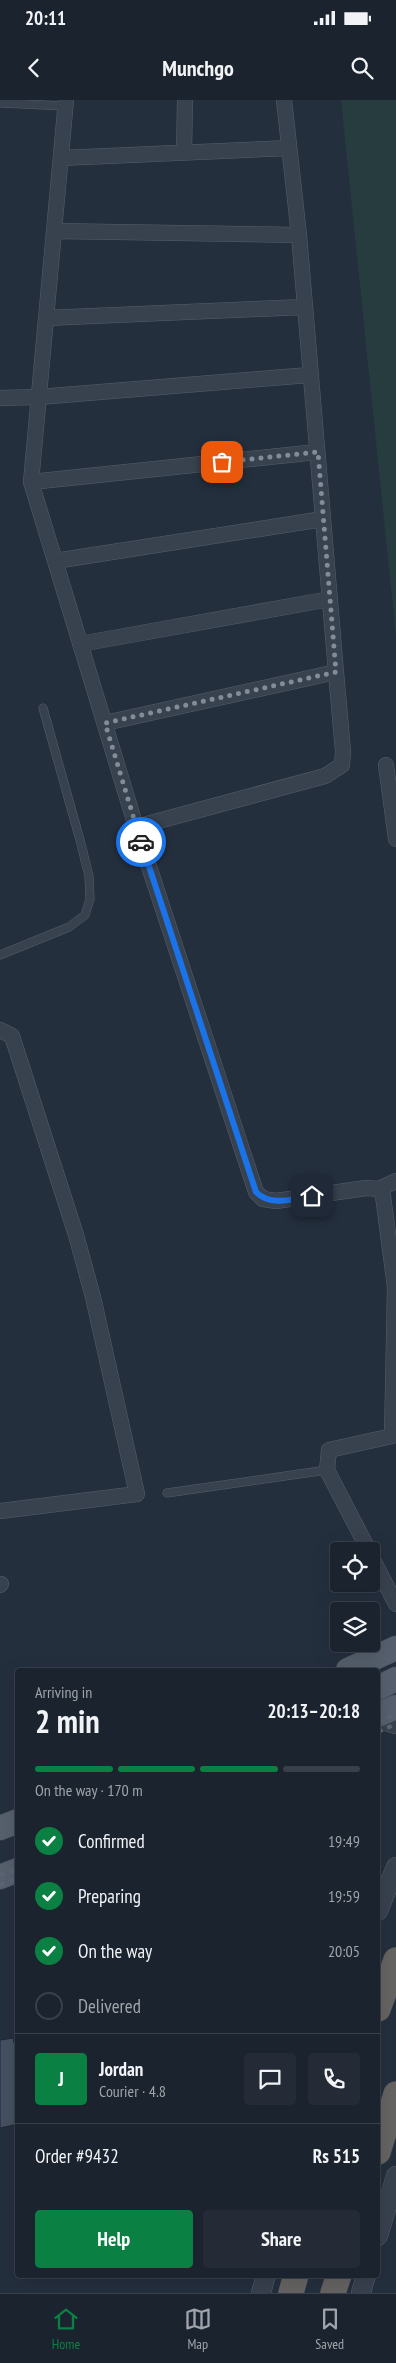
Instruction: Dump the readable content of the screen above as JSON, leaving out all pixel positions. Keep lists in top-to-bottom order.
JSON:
{
  "page": {
    "status": "20:11",
    "header": "Munchgo",
    "heading": ["2 min", "Arriving in", "20:13–20:18"],
    "panel": [
      "Jordan",
      "Courier · 4.8",
      "Order #9432",
      "Rs 515"
    ],
    "bar": "On the way · 170 m",
    "list": [
      ["Confirmed", "19:49"],
      ["Preparing", "19:59"],
      ["On the way", "20:05"],
      "Delivered"
    ],
    "round": "J",
    "buttons": ["Help", "Share"],
    "tabs": ["Home", "Map", "Saved"]
  }
}
